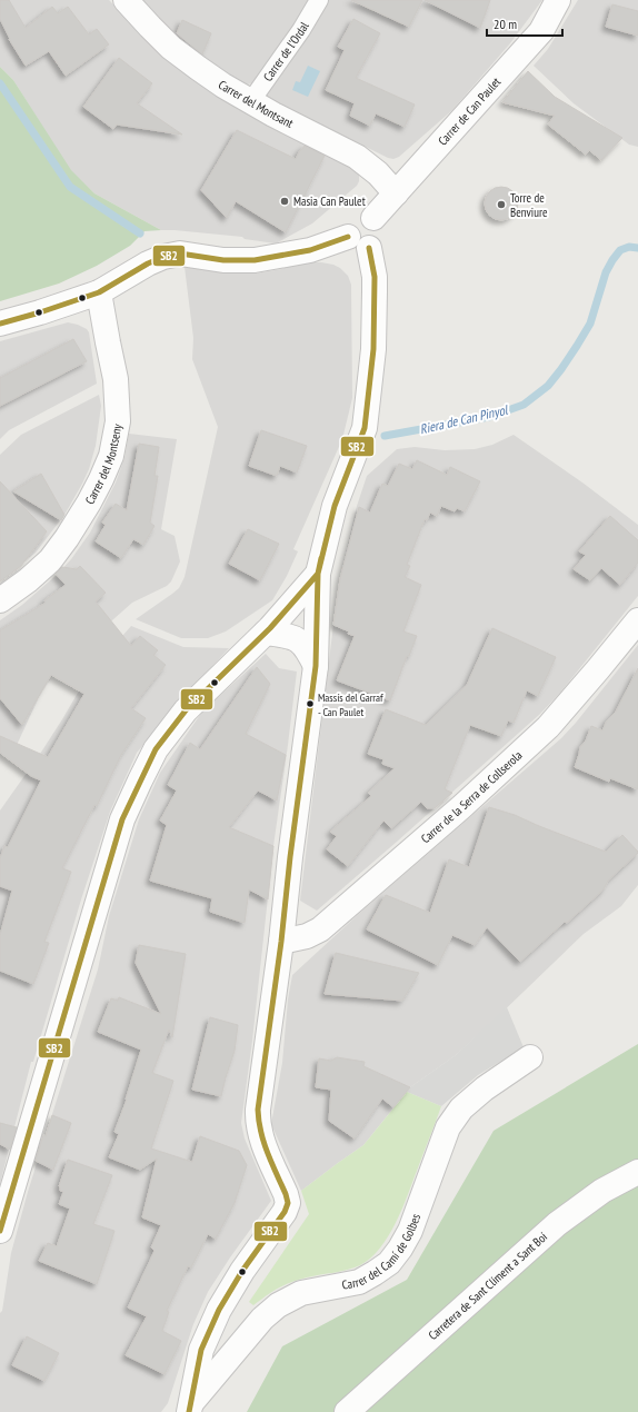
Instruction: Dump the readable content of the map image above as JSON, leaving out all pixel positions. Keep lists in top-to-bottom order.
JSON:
{
  "streets": {
    "street": [
      "Carrer de l'Ordal",
      "Carrer del Montsant",
      "Carrer de Can Paulet",
      "Carrer del Montseny",
      "Carrer de la Serra de Collserola",
      "Carrer del Camí de Golbes",
      "Carretera de Sant Climent a Sant Boi"
    ]
  },
  "crossings": [
    ["Carrer de l'Ordal", "Carrer del Montsant"],
    ["Carrer del Montsant", "Carrer de Can Paulet"],
    ["Carrer de la Serra de Collserola", "Carrer del Camí de Golbes"]
  ],
  "water": ["Riera de Can Pinyol"],
  "places": ["Masia Can Paulet", "Torre de Benviure", "Massís del Garraf - Can Paulet"],
  "lines": ["transit line SB2"],
  "scale_bar": "20 m"
}
